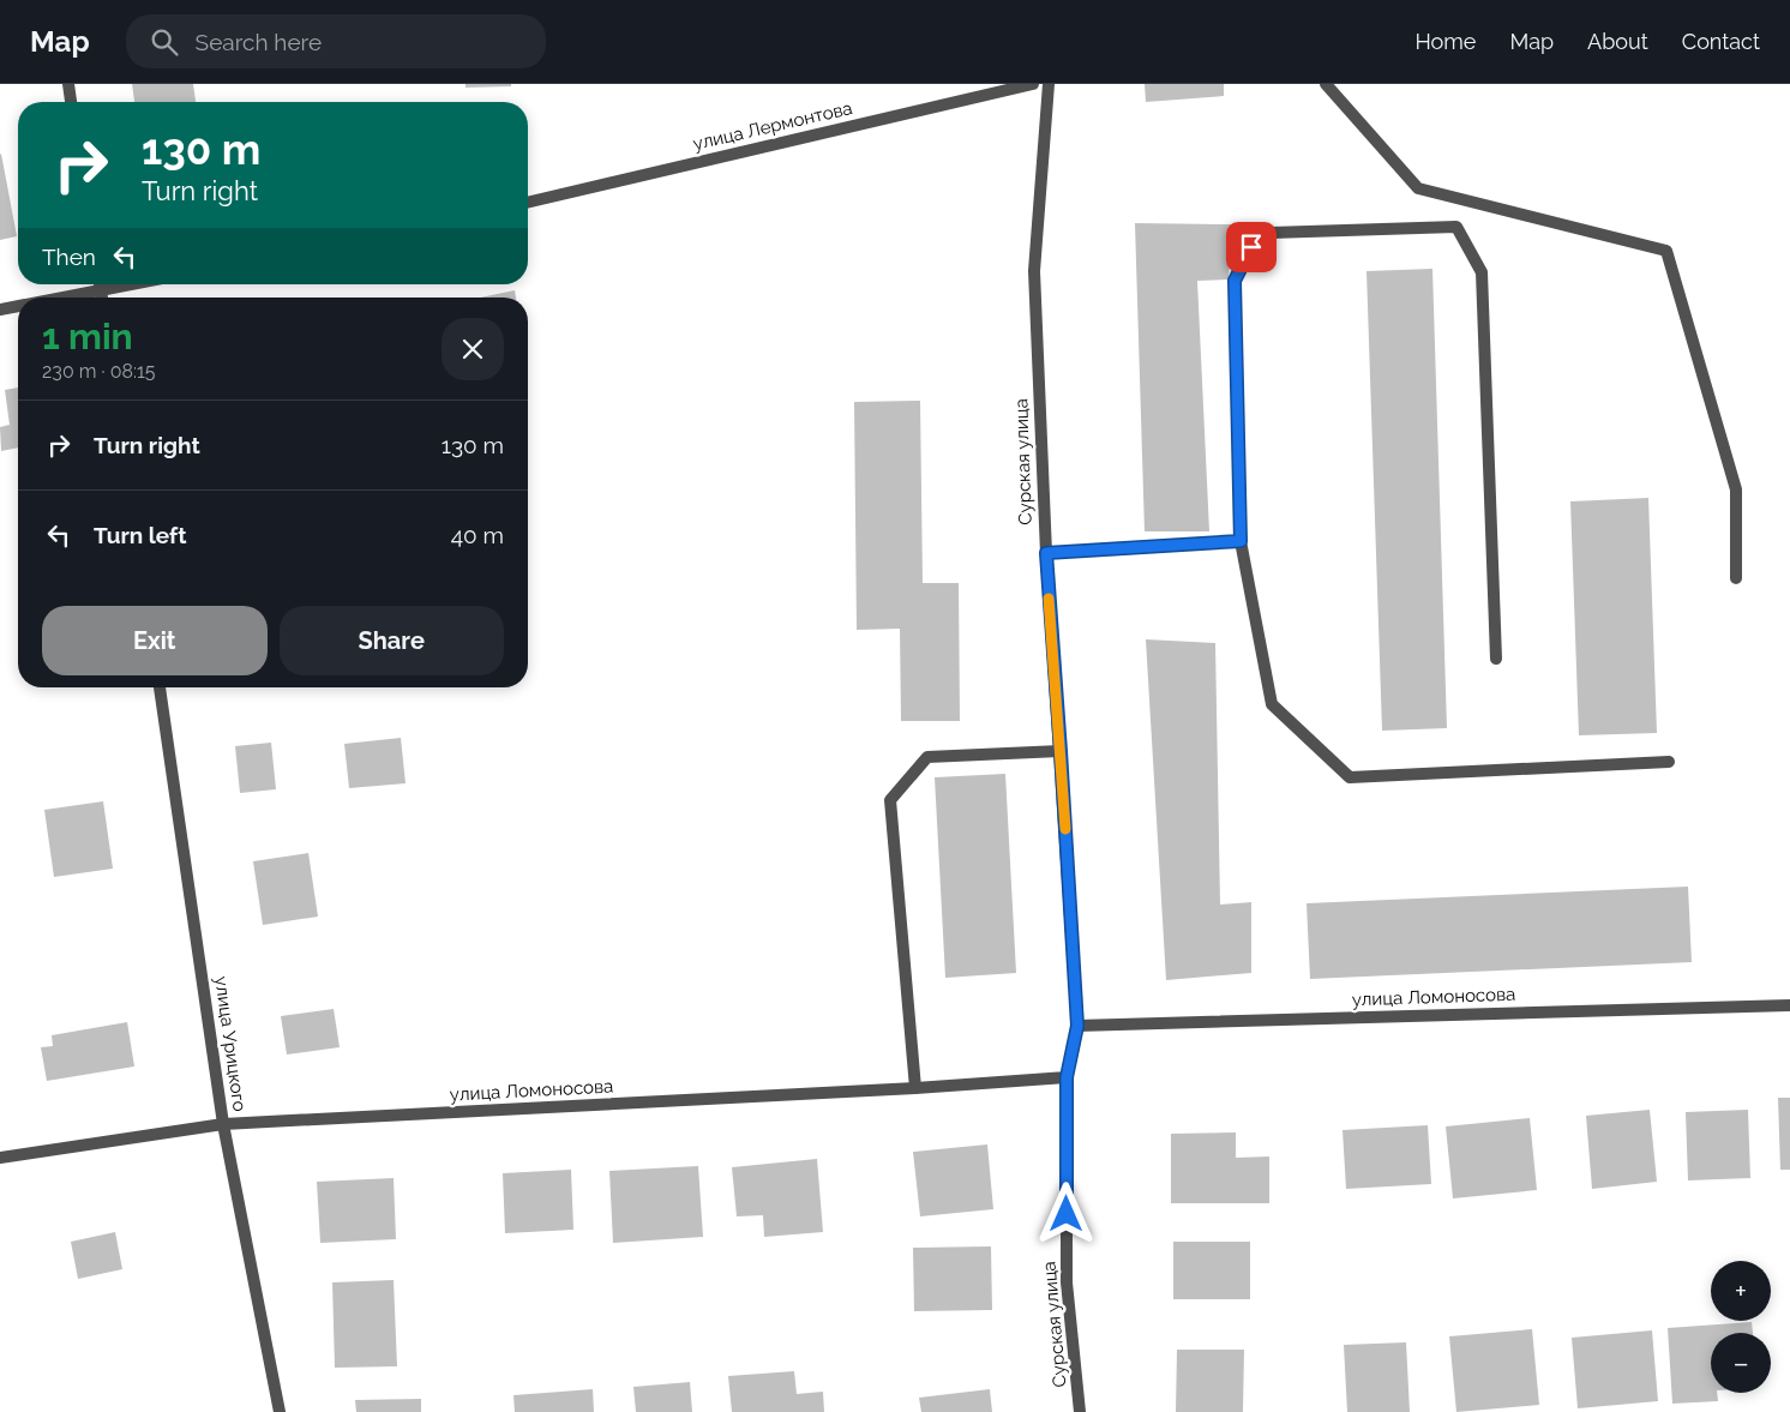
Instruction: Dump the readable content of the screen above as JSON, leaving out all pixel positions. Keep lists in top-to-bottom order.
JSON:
{
  "streets": {
    "street": [
      "улица Лермонтова",
      "Сурская улица",
      "улица Ломоносова",
      "улица Урицкого"
    ]
  },
  "crossings": [
    ["Сурская улица", "улица Ломоносова"],
    ["улица Ломоносова", "улица Урицкого"]
  ],
  "page": {
    "header": "Map",
    "search": "Search here",
    "nav": [
      "Home",
      "Map",
      "About",
      "Contact"
    ],
    "turn": ["130 m", "Turn right"],
    "then": "Then",
    "heading": ["1 min", "230 m · 08:15"],
    "list": [
      {
        "name": "Turn right",
        "value": "130 m"
      },
      {
        "name": "Turn left",
        "value": "40 m"
      }
    ],
    "buttons": ["Exit", "Share"],
    "map_buttons": ["+", "−"]
  }
}
